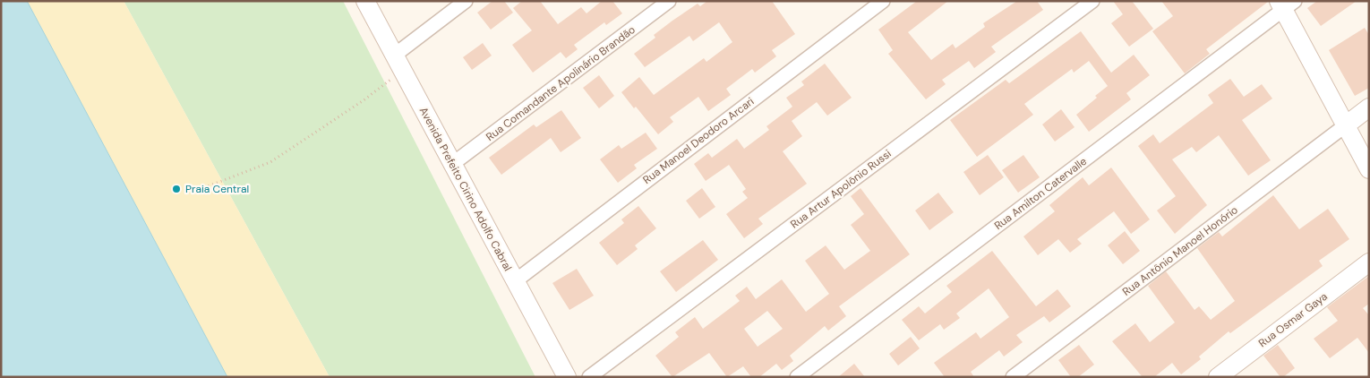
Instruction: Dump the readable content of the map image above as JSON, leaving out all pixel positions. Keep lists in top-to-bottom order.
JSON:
{
  "streets": {
    "main road": ["Avenida Prefeito Cirino Adolfo Cabral", "Rua Osmar Gaya"],
    "street": [
      "Rua Comandante Apolinário Brandão",
      "Rua Manoel Deodoro Arcari",
      "Rua Artur Apolônio Russi",
      "Rua Amilton Catervalle",
      "Rua Antônio Manoel Honório"
    ]
  },
  "crossings": [
    ["Rua Comandante Apolinário Brandão", "Avenida Prefeito Cirino Adolfo Cabral"],
    ["Rua Manoel Deodoro Arcari", "Avenida Prefeito Cirino Adolfo Cabral"]
  ],
  "places": ["Praia Central"]
}
